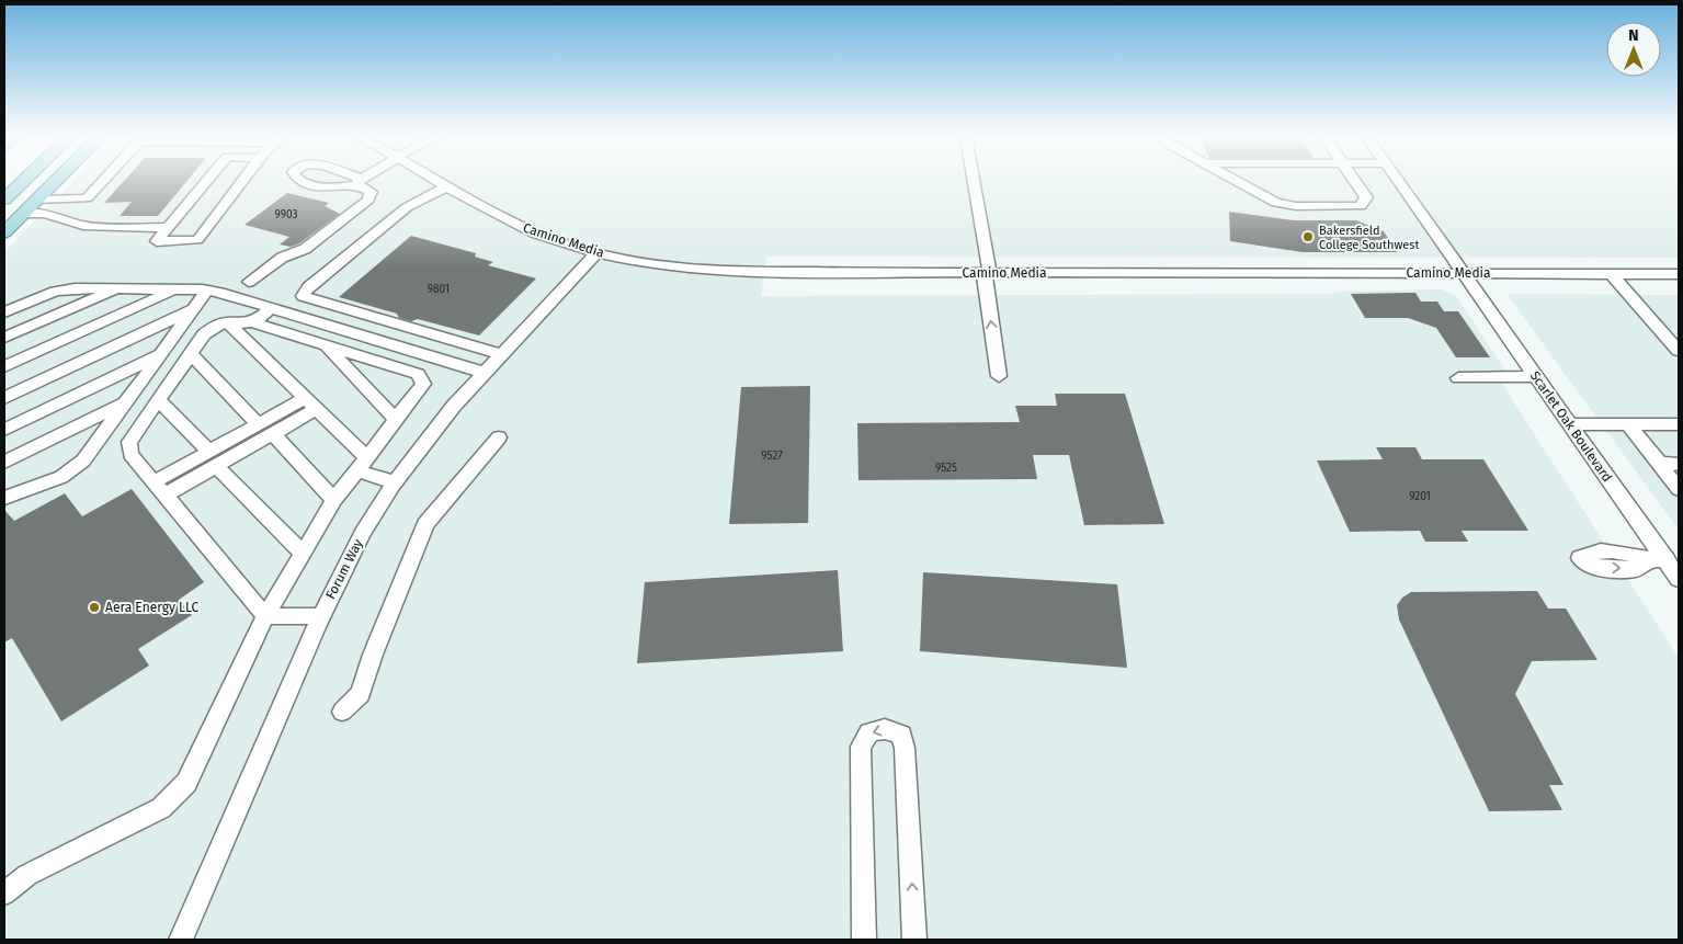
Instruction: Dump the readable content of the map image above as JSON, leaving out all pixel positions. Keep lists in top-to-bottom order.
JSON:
{
  "streets": {
    "street": ["Camino Media", "Scarlet Oak Boulevard", "Forum Way"]
  },
  "crossings": [
    ["Camino Media", "Scarlet Oak Boulevard"],
    ["Camino Media", "Forum Way"]
  ],
  "places": ["Bakersfield College Southwest", "Aera Energy LLC"],
  "house_numbers": [
    "9903",
    "9801",
    "9527",
    "9525",
    "9201"
  ],
  "north": "top"
}
